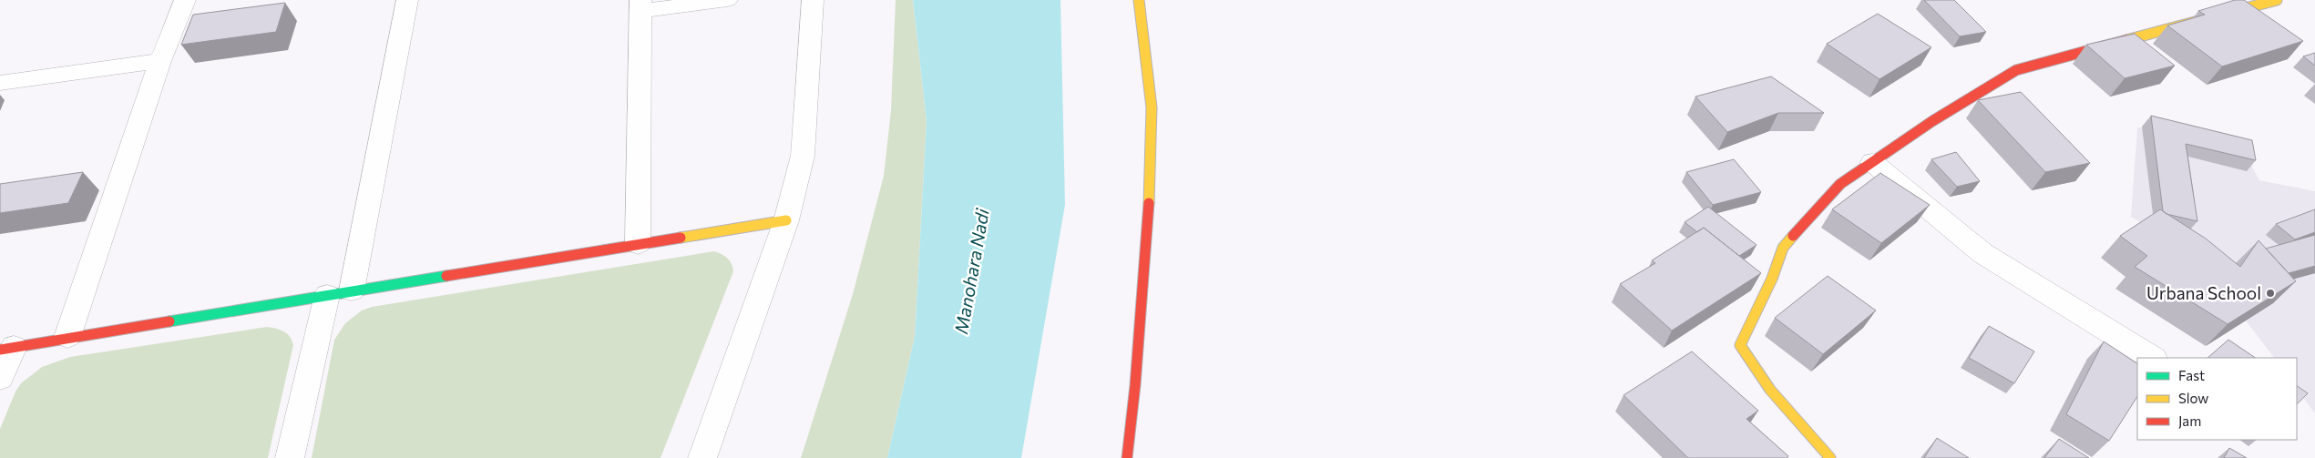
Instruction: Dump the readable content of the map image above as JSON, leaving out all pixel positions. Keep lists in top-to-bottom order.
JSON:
{
  "water": ["Manohara Nadi"],
  "places": ["Urbana School"],
  "legend": ["Fast", "Slow", "Jam"]
}
